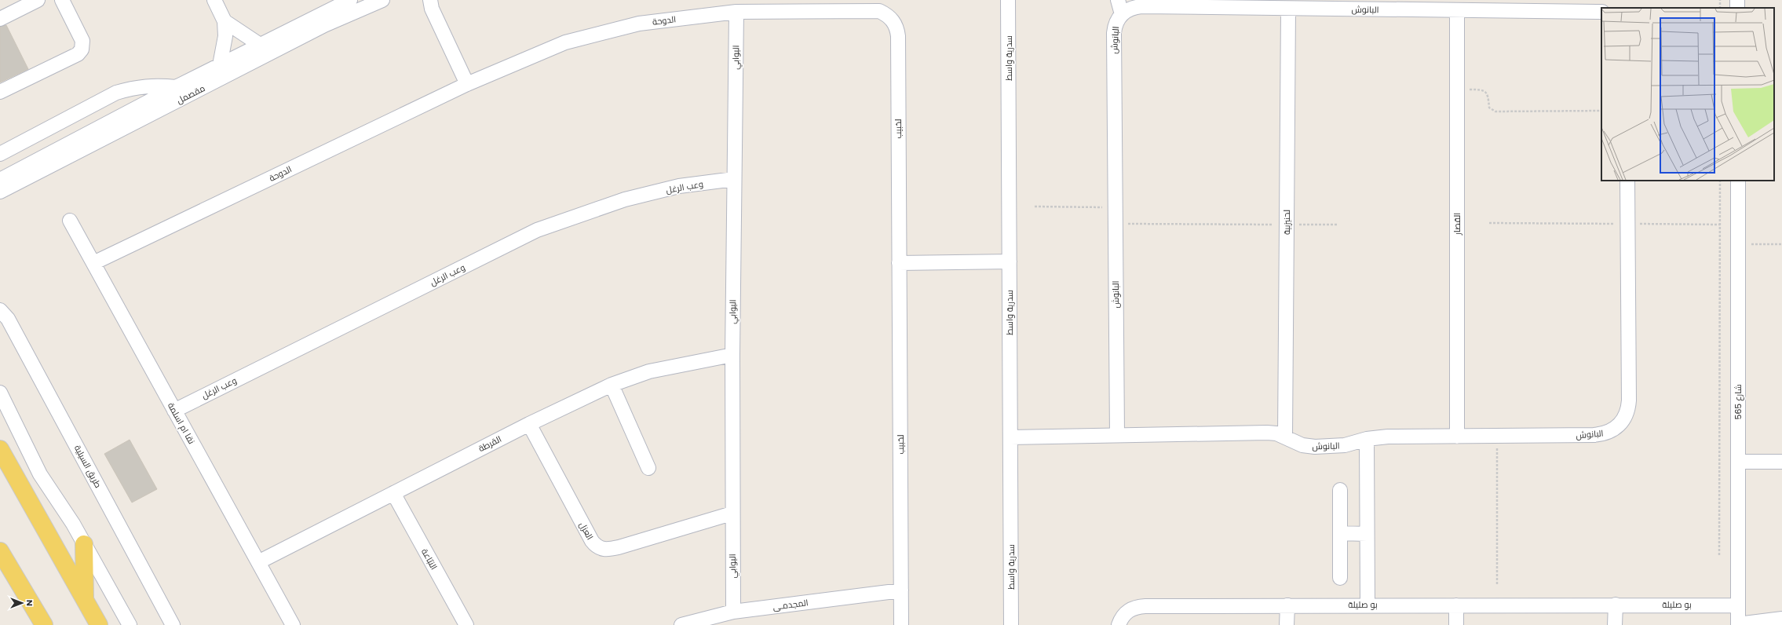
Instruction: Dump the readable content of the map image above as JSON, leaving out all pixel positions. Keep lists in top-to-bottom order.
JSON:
{
  "streets": {
    "street": [
      "البانوش",
      "الدوحة",
      "اليوابي",
      "سدرية واسط",
      "مقصمل",
      "لخبيب",
      "وعب الرغل",
      "لحنيزبية",
      "القصار",
      "شارع 565",
      "نقا ام اسلمة",
      "القرطة",
      "طريق السيلية",
      "العزل",
      "النبّاعة",
      "المجدمـى",
      "بو صليلة"
    ]
  },
  "crossings": [
    ["البانوش", "سدرية واسط"],
    ["البانوش", "لحنيزبية"],
    ["البانوش", "القصار"],
    ["الدوحة", "اليوابي"],
    ["الدوحة", "لخبيب"],
    ["الدوحة", "نقا ام اسلمة"],
    ["اليوابي", "وعب الرغل"],
    ["اليوابي", "القرطة"],
    ["اليوابي", "العزل"],
    ["اليوابي", "المجدمـى"],
    ["لخبيب", "المجدمـى"],
    ["وعب الرغل", "نقا ام اسلمة"],
    ["شارع 565", "بو صليلة"],
    ["نقا ام اسلمة", "القرطة"],
    ["القرطة", "العزل"],
    ["القرطة", "النبّاعة"]
  ],
  "north": "right"
}
